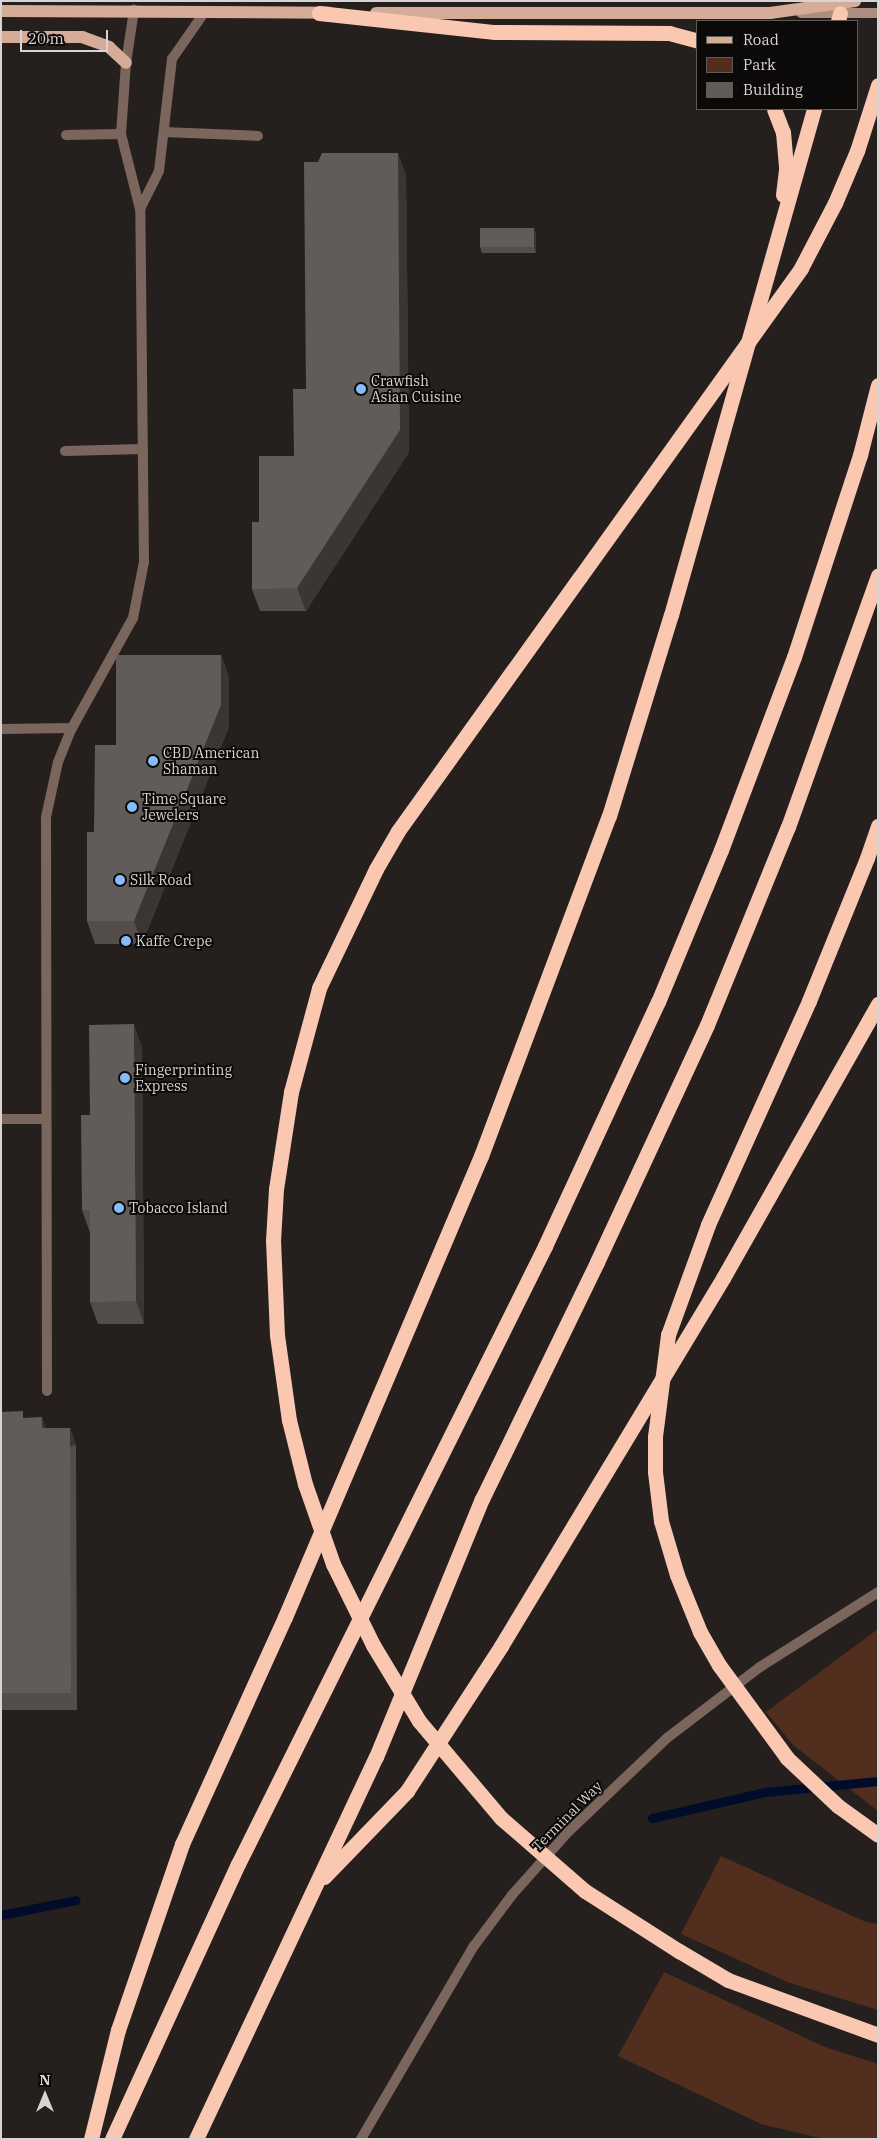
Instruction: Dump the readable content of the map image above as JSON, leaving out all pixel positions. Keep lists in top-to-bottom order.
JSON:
{
  "streets": {
    "street": ["Terminal Way"]
  },
  "places": [
    "Crawfish Asian Cuisine",
    "CBD American Shaman",
    "Time Square Jewelers",
    "Silk Road",
    "Kaffe Crepe",
    "Fingerprinting Express",
    "Tobacco Island"
  ],
  "legend": ["Road", "Park", "Building"],
  "scale_bar": "20 m",
  "north": "top"
}
